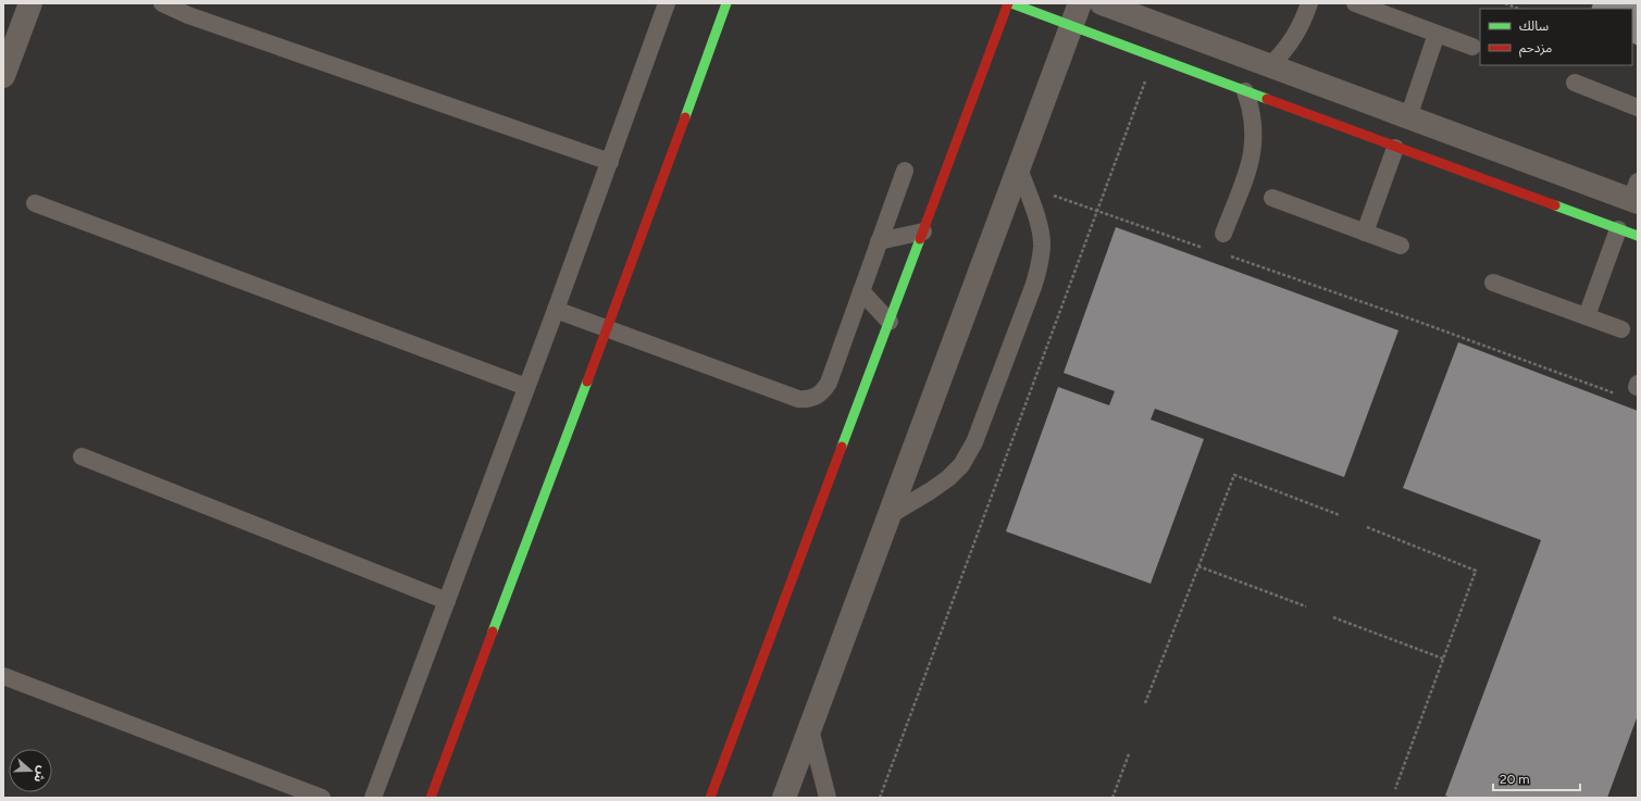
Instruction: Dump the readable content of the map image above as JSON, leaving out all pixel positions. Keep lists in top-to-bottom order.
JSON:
{
  "legend": ["سالك", "مزدحم"],
  "scale_bar": "20 m",
  "north": "right"
}
